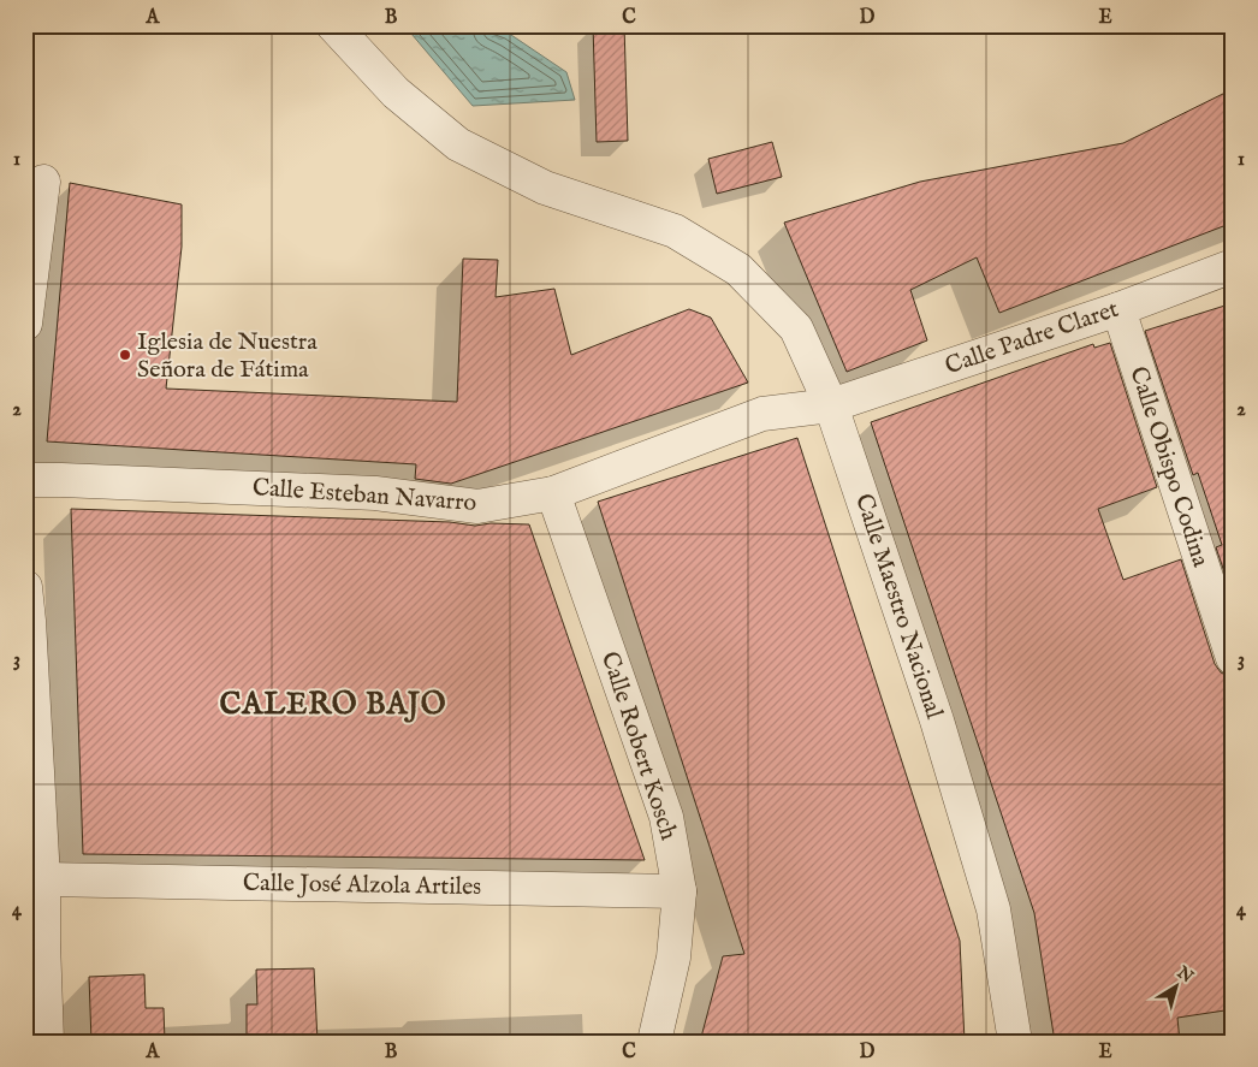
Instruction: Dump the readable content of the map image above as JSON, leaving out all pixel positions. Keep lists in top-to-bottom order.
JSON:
{
  "streets": {
    "street": [
      "Calle Padre Claret",
      "Calle Obispo Codina",
      "Calle Esteban Navarro",
      "Calle Maestro Nacional",
      "Calle Robert Kosch",
      "Calle José Alzola Artiles"
    ]
  },
  "crossings": [
    ["Calle Padre Claret", "Calle Obispo Codina"],
    ["Calle Padre Claret", "Calle Esteban Navarro"],
    ["Calle Padre Claret", "Calle Maestro Nacional"],
    ["Calle Esteban Navarro", "Calle Maestro Nacional"],
    ["Calle Esteban Navarro", "Calle Robert Kosch"],
    ["Calle Robert Kosch", "Calle José Alzola Artiles"]
  ],
  "districts": ["CALERO BAJO"],
  "places": ["Iglesia de Nuestra Señora de Fátima"],
  "north": "top right",
  "grid": {
    "columns": [
      "A",
      "B",
      "C",
      "D",
      "E"
    ],
    "rows": [
      "1",
      "2",
      "3",
      "4"
    ]
  }
}
